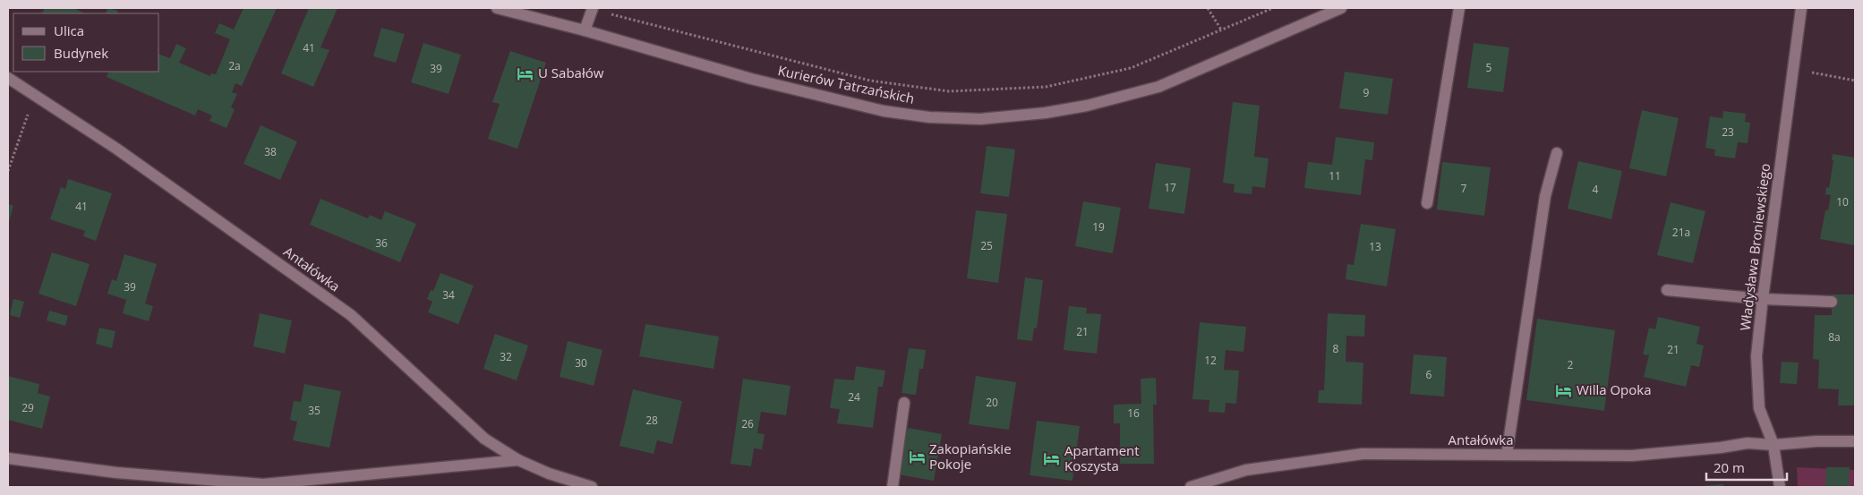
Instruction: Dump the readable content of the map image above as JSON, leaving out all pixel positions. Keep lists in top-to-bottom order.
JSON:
{
  "streets": {
    "street": ["Kurierów Tatrzańskich", "Władysława Broniewskiego", "Antałówka"]
  },
  "crossings": [
    ["Władysława Broniewskiego", "Antałówka"]
  ],
  "places": {
    "hotel": [
      "U Sabałów",
      "Willa Opoka",
      "Zakopiańskie Pokoje",
      "Apartament Koszysta"
    ]
  },
  "house_numbers": [
    "41",
    "2a",
    "5",
    "39",
    "9",
    "23",
    "38",
    "11",
    "17",
    "7",
    "4",
    "10",
    "41",
    "19",
    "21a",
    "36",
    "25",
    "13",
    "39",
    "34",
    "21",
    "8a",
    "8",
    "21",
    "32",
    "12",
    "30",
    "2",
    "6",
    "24",
    "20",
    "29",
    "35",
    "16",
    "28",
    "26"
  ],
  "legend": ["Ulica", "Budynek"],
  "scale_bar": "20 m"
}
